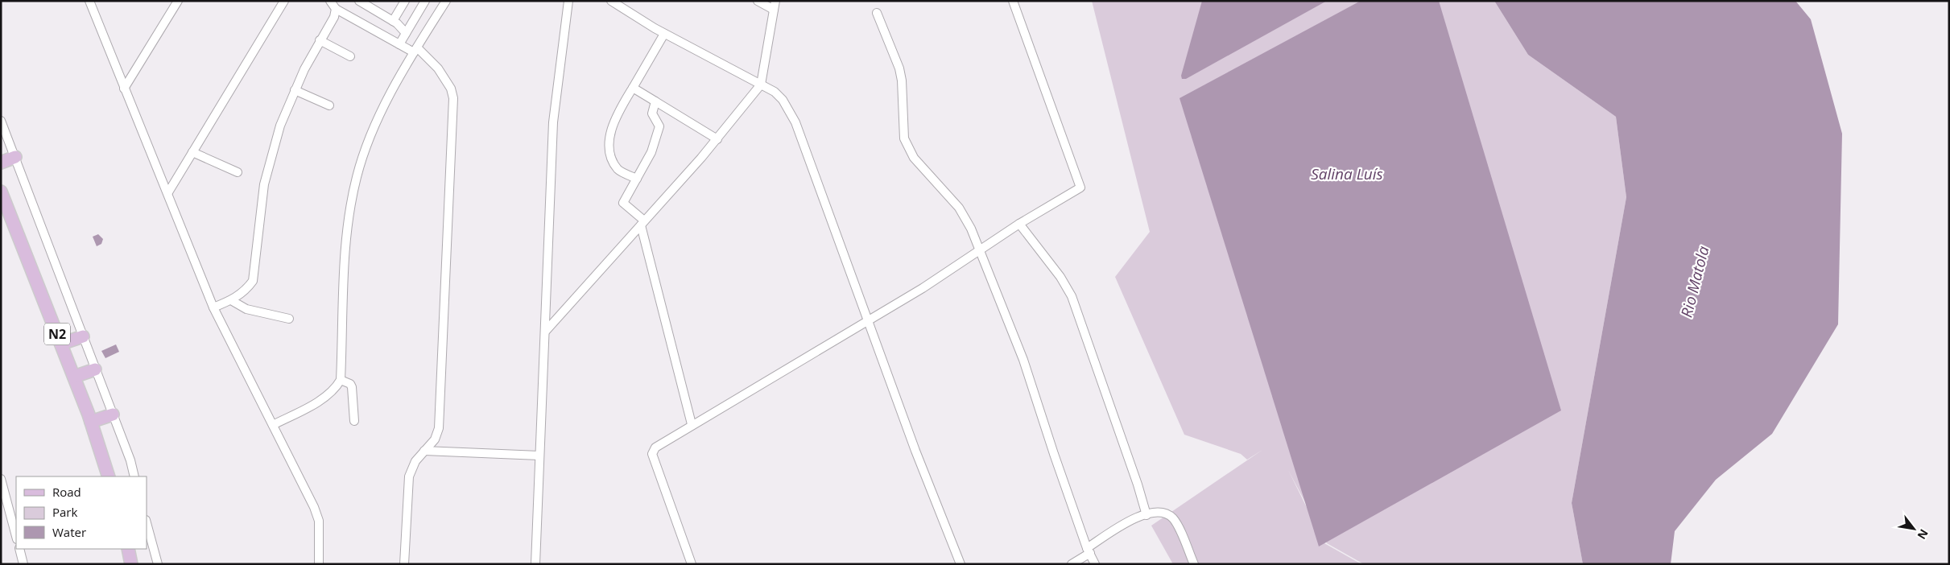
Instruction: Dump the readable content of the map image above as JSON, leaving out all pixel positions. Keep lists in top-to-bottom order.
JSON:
{
  "streets": {
    "main road": ["N2"]
  },
  "water": ["Salina Luís", "Rio Matola"],
  "legend": ["Road", "Park", "Water"],
  "north": "bottom right"
}
